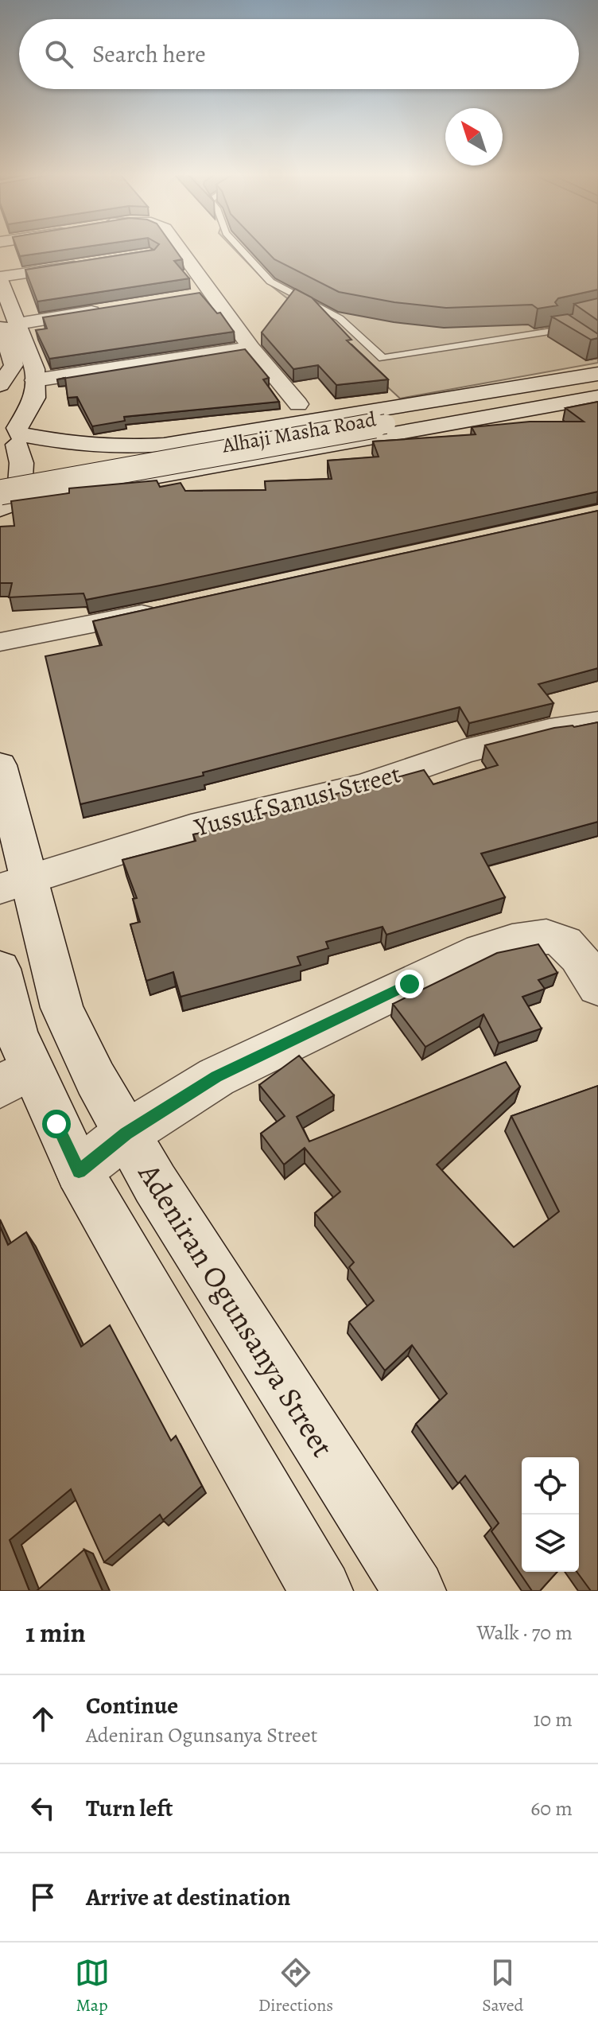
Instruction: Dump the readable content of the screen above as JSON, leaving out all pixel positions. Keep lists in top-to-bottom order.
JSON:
{
  "streets": {
    "street": ["Alhaji Masha Road", "Yussuf Sanusi Street", "Adeniran Ogunsanya Street"]
  },
  "crossings": [
    ["Yussuf Sanusi Street", "Adeniran Ogunsanya Street"]
  ],
  "north": "top left",
  "page": {
    "search": "Search here",
    "heading": ["1 min", "Walk · 70 m"],
    "list": [
      ["Continue", "Adeniran Ogunsanya Street", "10 m"],
      ["Turn left", "60 m"],
      "Arrive at destination"
    ],
    "nav": ["Map", "Directions", "Saved"]
  }
}
